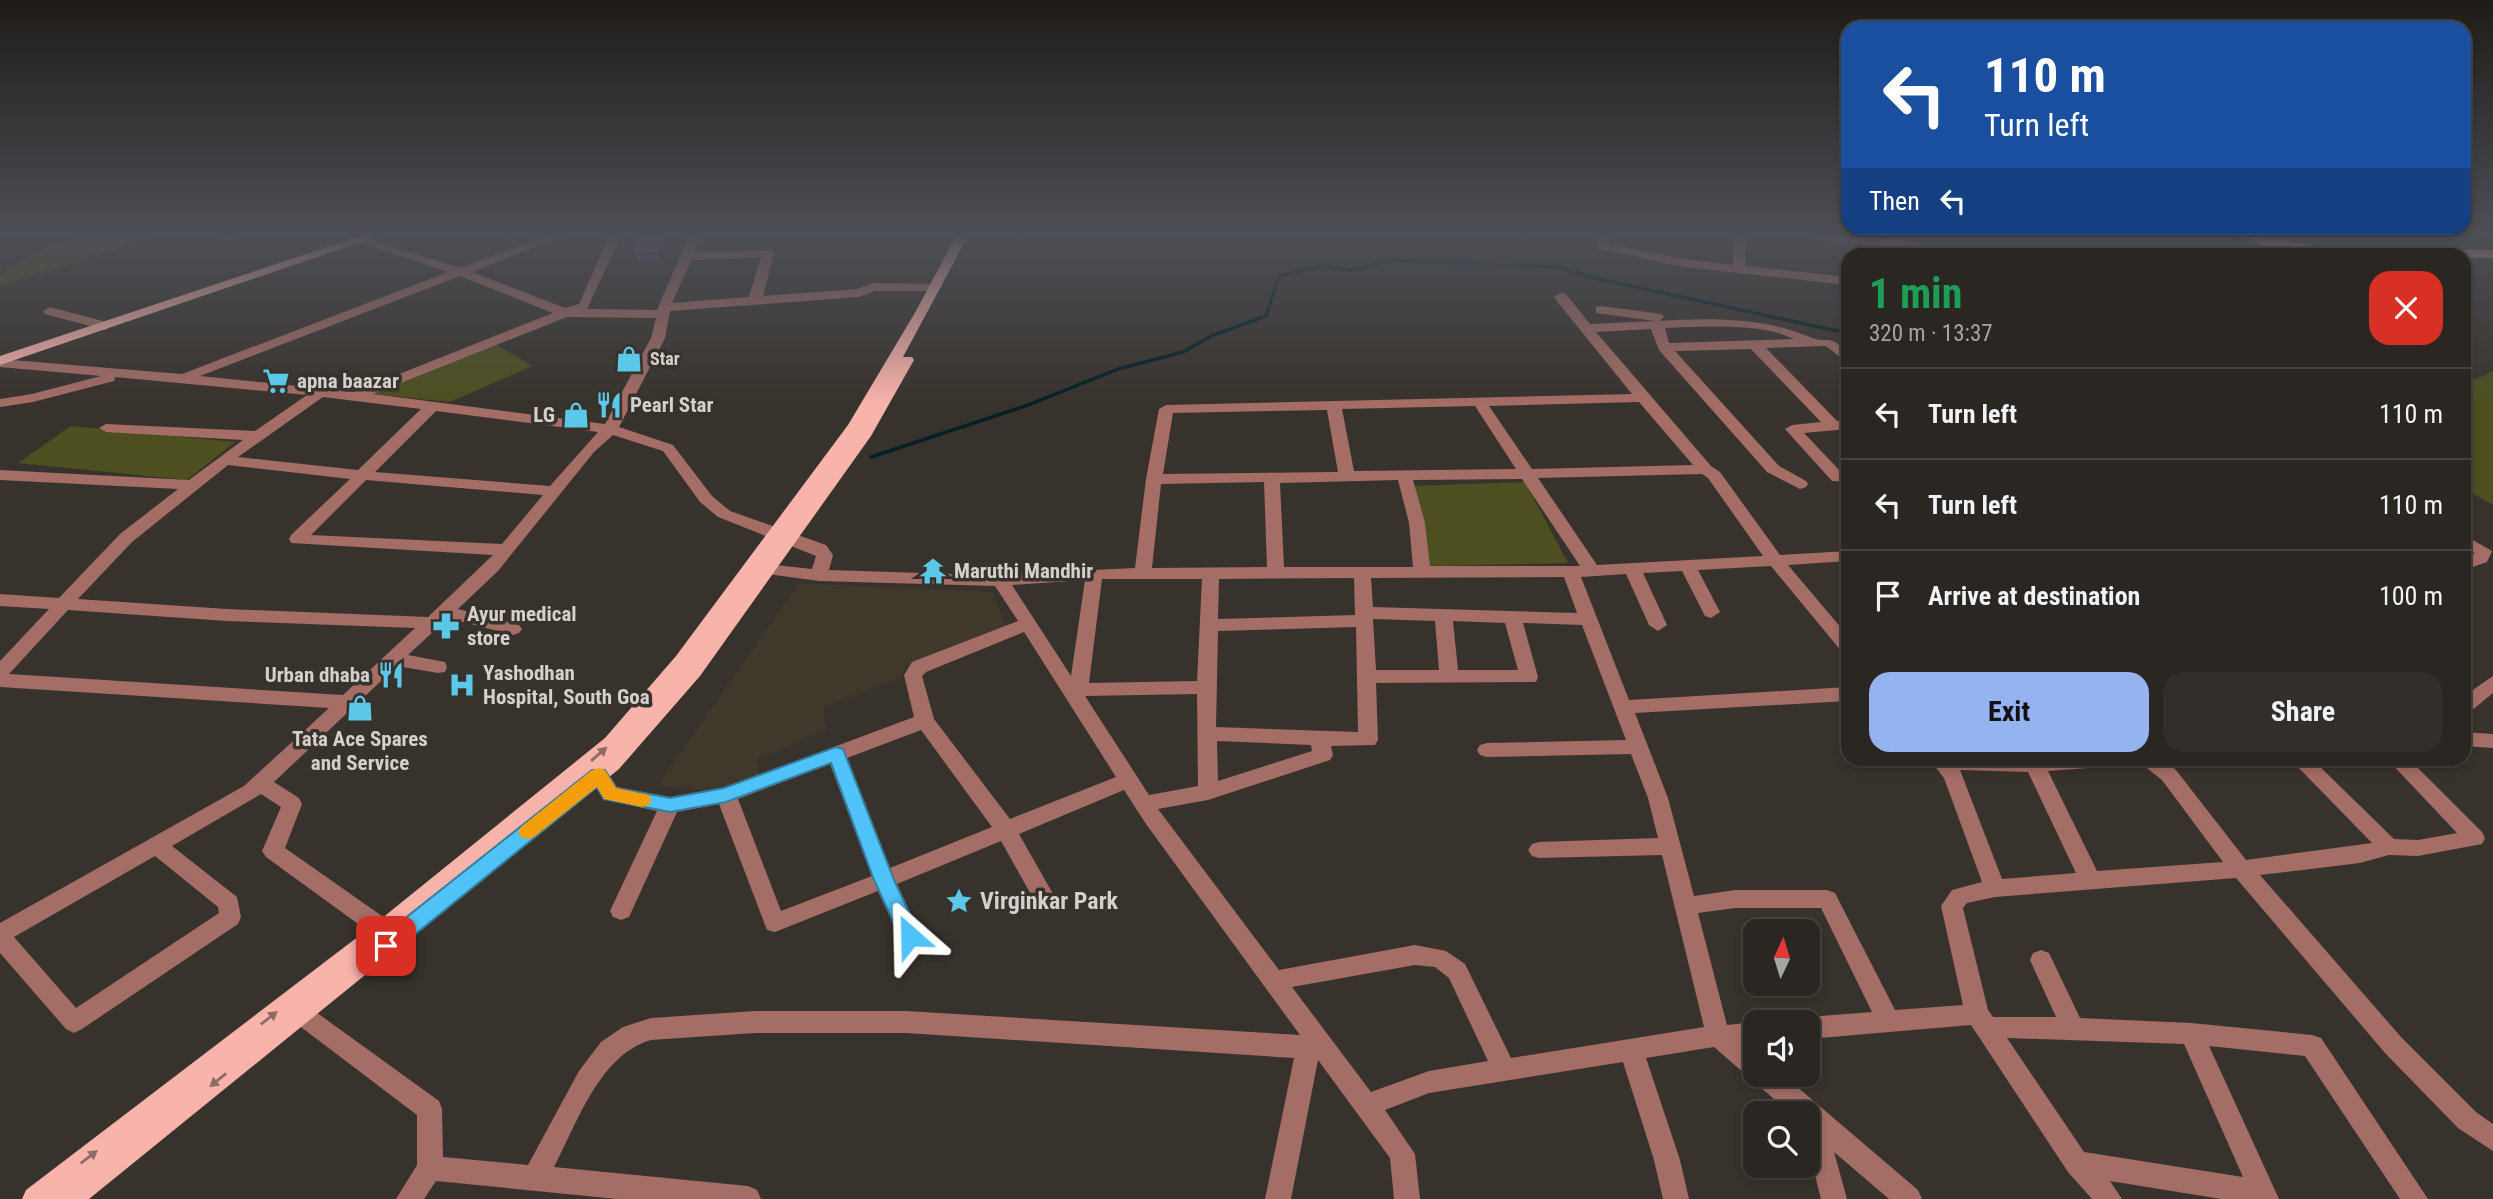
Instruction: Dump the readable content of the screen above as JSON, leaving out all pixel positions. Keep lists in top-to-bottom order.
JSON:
{
  "places": {
    "shop": ["Star", "LG", "Tata Ace Spares and Service"],
    "supermarket": ["apna baazar"],
    "restaurant": ["Pearl Star", "Urban dhaba"],
    "temple": ["Maruthi Mandhir"],
    "pharmacy": ["Ayur medical store"],
    "hospital": ["Yashodhan Hospital, South Goa"],
    "place": ["Virginkar Park"]
  },
  "north": "top",
  "page": {
    "turn": ["110 m", "Turn left"],
    "then": "Then",
    "heading": ["1 min", "320 m · 13:37"],
    "list": [
      {
        "name": "Turn left",
        "value": "110 m"
      },
      {
        "name": "Turn left",
        "value": "110 m"
      },
      {
        "name": "Arrive at destination",
        "value": "100 m"
      }
    ],
    "buttons": ["Exit", "Share"]
  }
}
